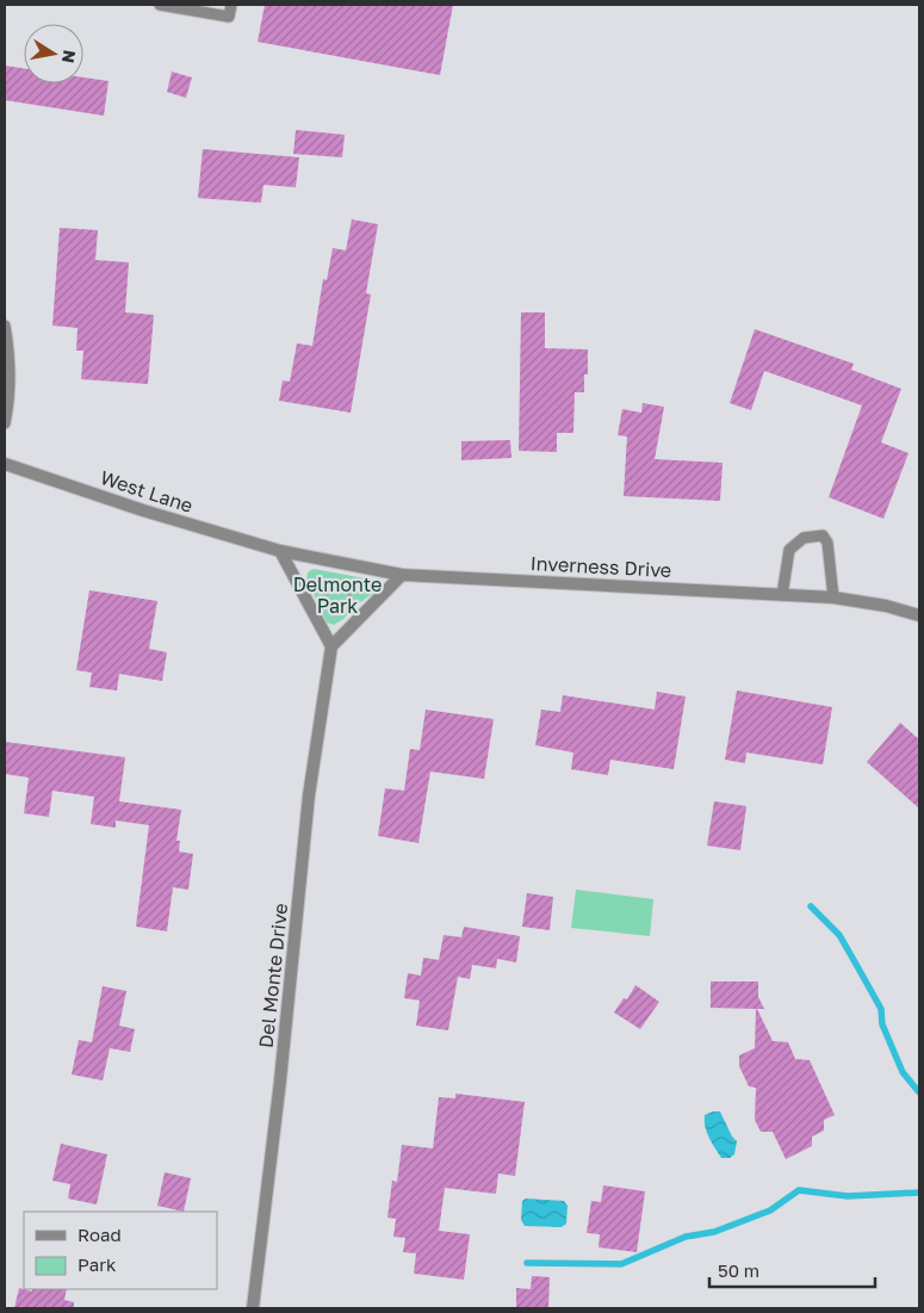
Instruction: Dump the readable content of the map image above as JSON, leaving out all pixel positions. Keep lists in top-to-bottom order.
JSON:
{
  "streets": {
    "street": ["West Lane", "Inverness Drive", "Del Monte Drive"]
  },
  "crossings": [
    ["West Lane", "Inverness Drive"]
  ],
  "parks": ["Delmonte Park"],
  "legend": ["Road", "Park"],
  "scale_bar": "50 m",
  "north": "right"
}
